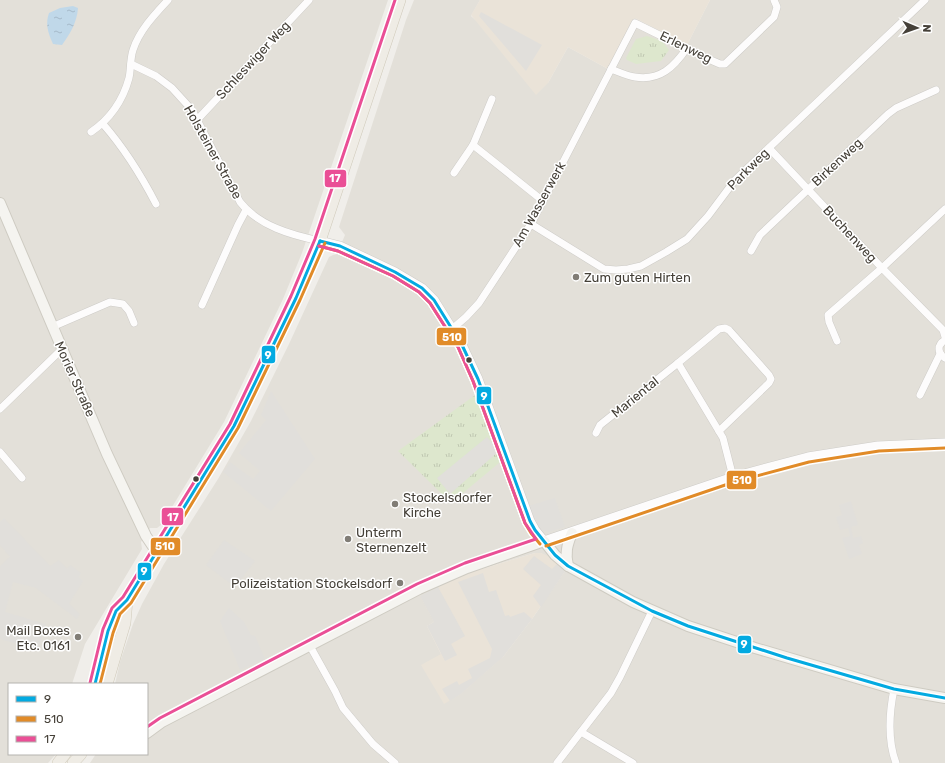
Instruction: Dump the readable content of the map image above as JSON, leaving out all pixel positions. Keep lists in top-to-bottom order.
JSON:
{
  "streets": {
    "main road": ["Morier Straße"],
    "street": [
      "Erlenweg",
      "Schleswiger Weg",
      "Holsteiner Straße",
      "Birkenweg",
      "Parkweg",
      "Am Wasserwerk",
      "Buchenweg",
      "Mariental"
    ]
  },
  "crossings": [
    ["Erlenweg", "Am Wasserwerk"],
    ["Schleswiger Weg", "Holsteiner Straße"],
    ["Birkenweg", "Buchenweg"],
    ["Parkweg", "Am Wasserwerk"],
    ["Parkweg", "Buchenweg"]
  ],
  "places": [
    "Zum guten Hirten",
    "Stockelsdorfer Kirche",
    "Unterm Sternenzelt",
    "Polizeistation Stockelsdorf",
    "Mail Boxes Etc. 0161"
  ],
  "lines": ["transit line 17", "transit line 9", "transit line 510"],
  "legend": ["9", "510", "17"],
  "north": "right"
}
